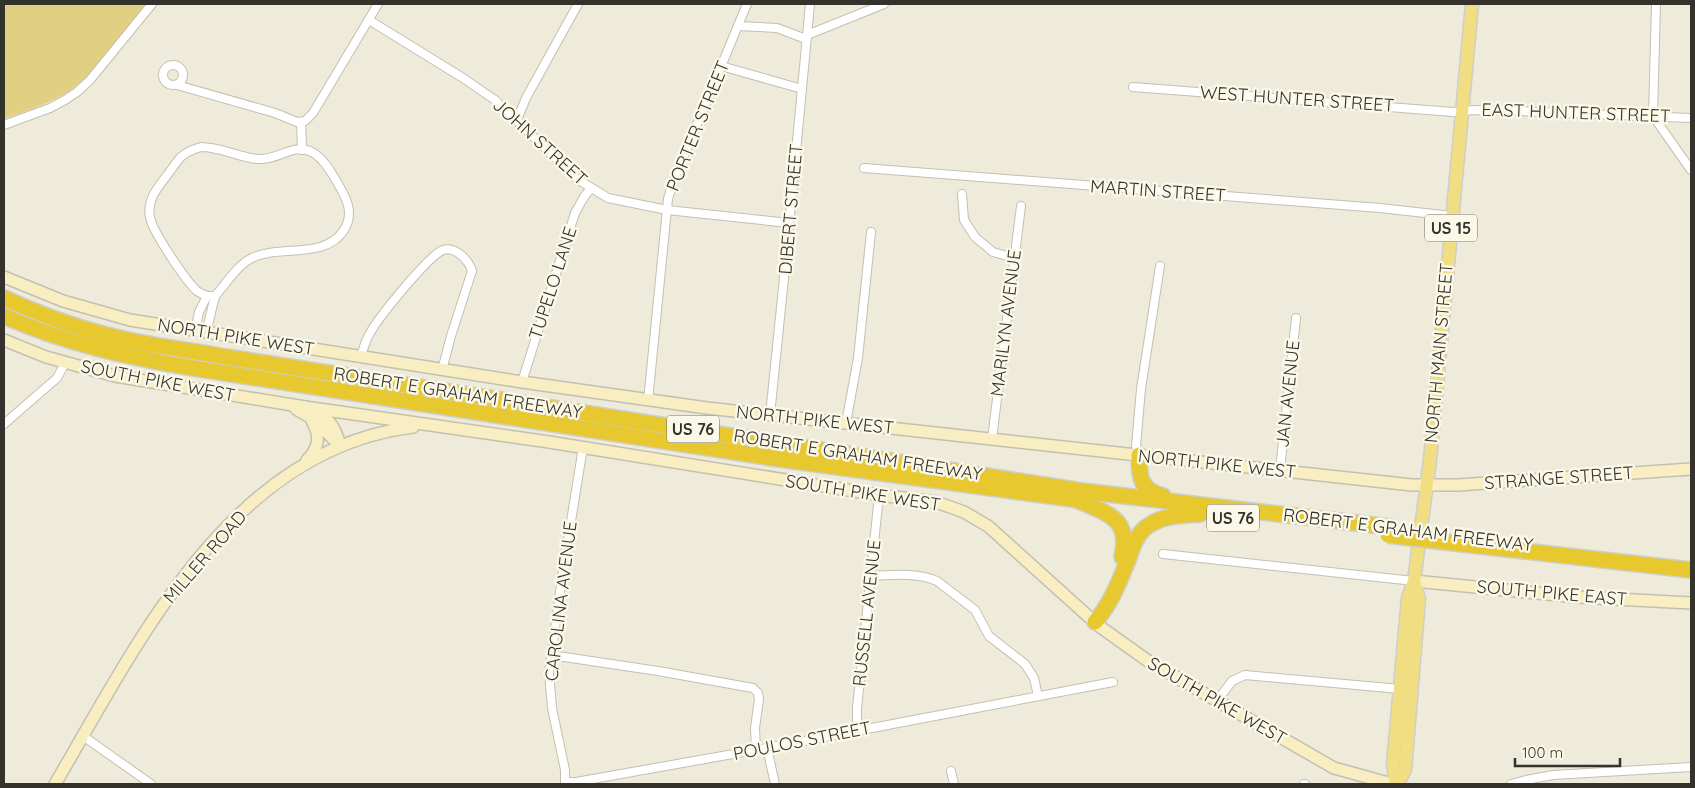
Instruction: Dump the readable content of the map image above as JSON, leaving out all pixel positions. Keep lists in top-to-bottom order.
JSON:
{
  "streets": {
    "highway": ["ROBERT E GRAHAM FREEWAY", "US 76"],
    "main road": [
      "US 15",
      "NORTH PIKE WEST",
      "NORTH MAIN STREET",
      "SOUTH PIKE WEST",
      "STRANGE STREET",
      "MILLER ROAD",
      "SOUTH PIKE EAST"
    ],
    "street": [
      "WEST HUNTER STREET",
      "EAST HUNTER STREET",
      "PORTER STREET",
      "JOHN STREET",
      "MARTIN STREET",
      "DIBERT STREET",
      "TUPELO LANE",
      "MARILYN AVENUE",
      "JAN AVENUE",
      "CAROLINA AVENUE",
      "RUSSELL AVENUE",
      "POULOS STREET"
    ]
  },
  "crossings": [
    ["WEST HUNTER STREET", "EAST HUNTER STREET"],
    ["WEST HUNTER STREET", "NORTH MAIN STREET"],
    ["EAST HUNTER STREET", "NORTH MAIN STREET"],
    ["PORTER STREET", "JOHN STREET"],
    ["PORTER STREET", "NORTH PIKE WEST"],
    ["JOHN STREET", "DIBERT STREET"],
    ["JOHN STREET", "TUPELO LANE"],
    ["MARTIN STREET", "NORTH MAIN STREET"],
    ["DIBERT STREET", "NORTH PIKE WEST"],
    ["TUPELO LANE", "NORTH PIKE WEST"],
    ["MARILYN AVENUE", "NORTH PIKE WEST"],
    ["NORTH PIKE WEST", "NORTH MAIN STREET"],
    ["NORTH PIKE WEST", "JAN AVENUE"],
    ["NORTH PIKE WEST", "STRANGE STREET"],
    ["NORTH MAIN STREET", "STRANGE STREET"],
    ["NORTH MAIN STREET", "SOUTH PIKE EAST"],
    ["SOUTH PIKE WEST", "MILLER ROAD"],
    ["SOUTH PIKE WEST", "CAROLINA AVENUE"],
    ["SOUTH PIKE WEST", "RUSSELL AVENUE"],
    ["CAROLINA AVENUE", "POULOS STREET"],
    ["RUSSELL AVENUE", "POULOS STREET"]
  ],
  "scale_bar": "100 m"
}
